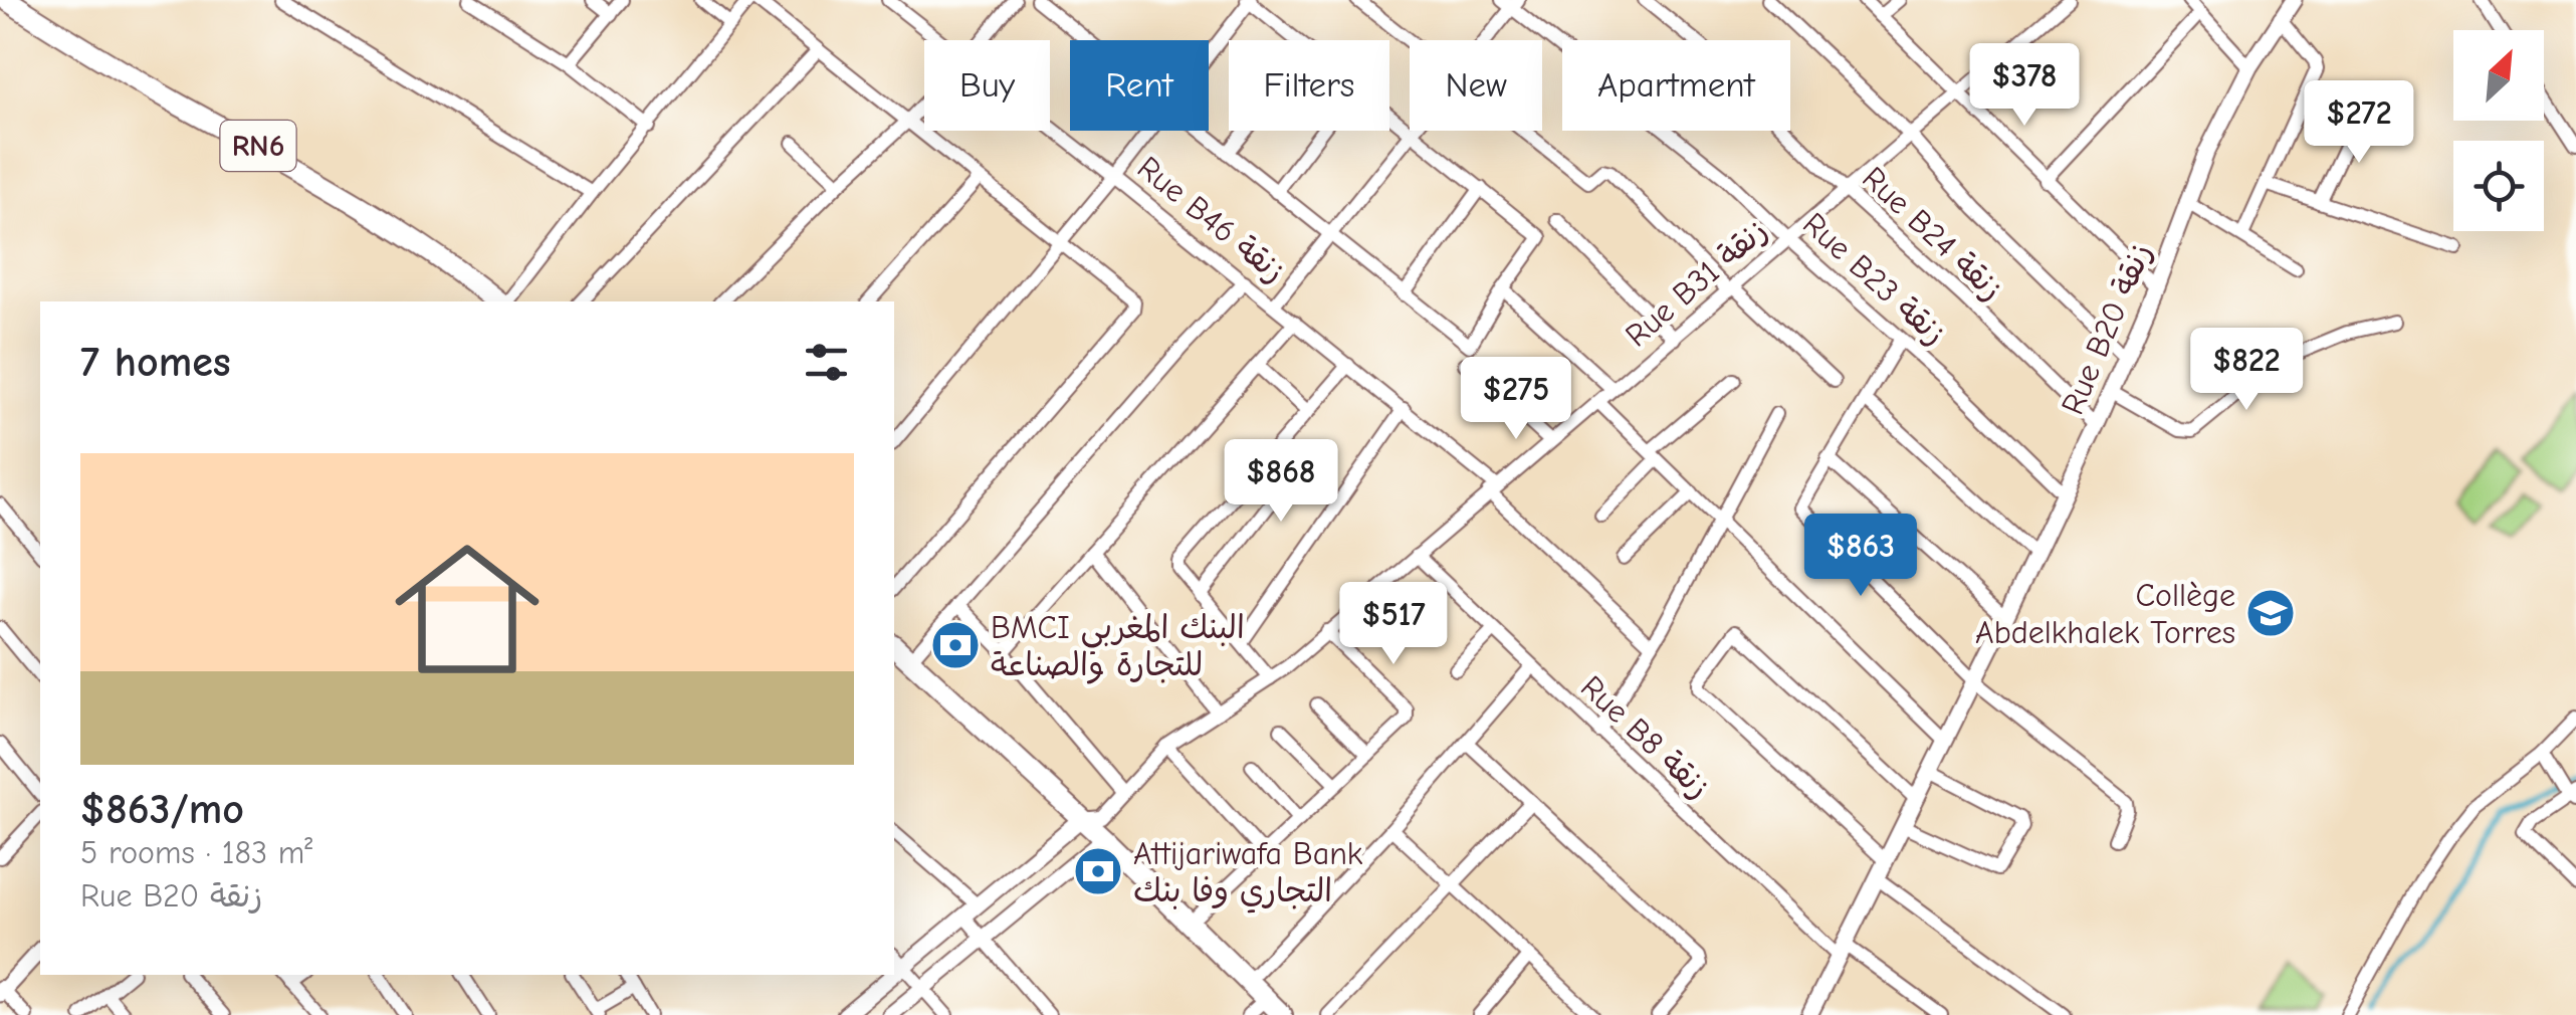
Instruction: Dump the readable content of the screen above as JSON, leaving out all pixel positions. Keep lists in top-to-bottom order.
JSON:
{
  "streets": {
    "main road": ["RN6"],
    "street": [
      "Rue B46 زنقة",
      "Rue B24 زنقة",
      "Rue B23 زنقة",
      "Rue B31 زنقة",
      "Rue B20 زنقة",
      "Rue B8 زنقة"
    ]
  },
  "crossings": [
    ["Rue B46 زنقة", "Rue B31 زنقة"],
    ["Rue B24 زنقة", "Rue B31 زنقة"],
    ["Rue B24 زنقة", "Rue B20 زنقة"],
    ["Rue B23 زنقة", "Rue B31 زنقة"],
    ["Rue B23 زنقة", "Rue B20 زنقة"],
    ["Rue B31 زنقة", "Rue B8 زنقة"],
    ["Rue B20 زنقة", "Rue B8 زنقة"]
  ],
  "places": {
    "school or university": ["Collège Abdelkhalek Torres"],
    "bank": ["BMCI البنك المغربي للتجارة والصناعة", "Attijariwafa Bank التجاري وفا بنك"]
  },
  "north": "top right",
  "page": {
    "chip": [
      "Buy",
      "Rent",
      "Filters",
      "New",
      "Apartment"
    ],
    "price": [
      "$378",
      "$272",
      "$822",
      "$275",
      "$868",
      "$863",
      "$517"
    ],
    "heading": "7 homes",
    "list": [
      {
        "name": "$863/mo",
        "note": "5 rooms · 183 m² · Rue B20 زنقة"
      }
    ]
  }
}
